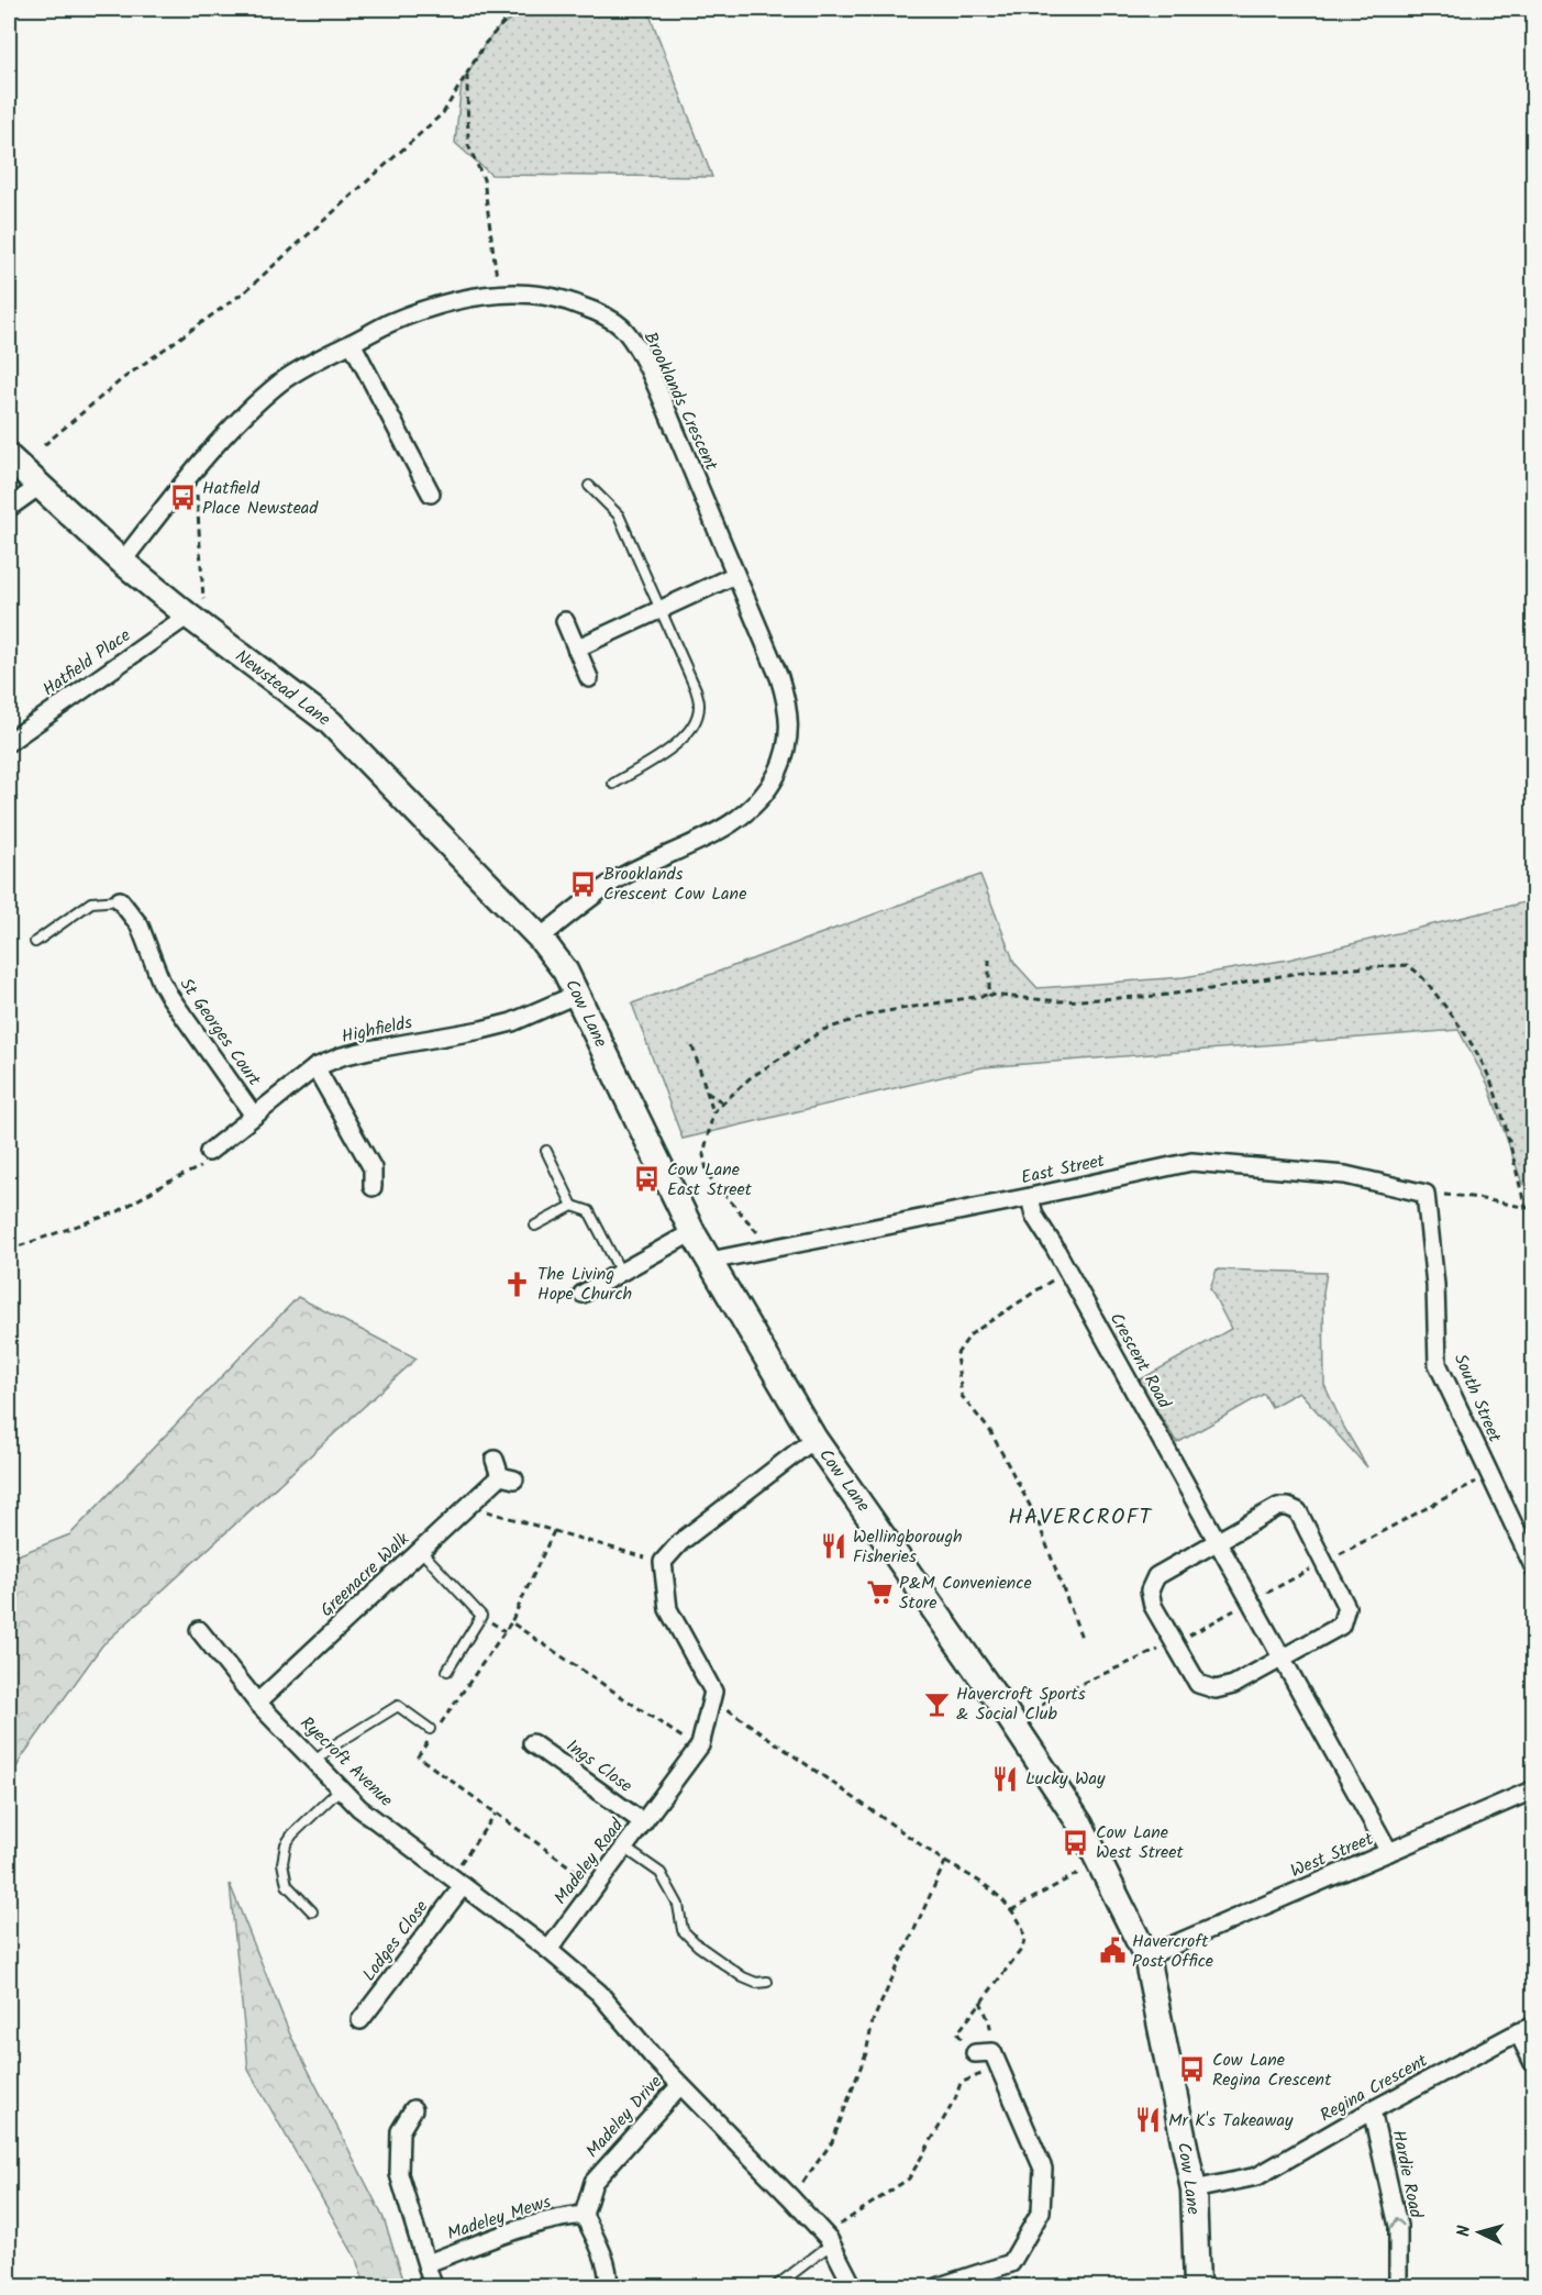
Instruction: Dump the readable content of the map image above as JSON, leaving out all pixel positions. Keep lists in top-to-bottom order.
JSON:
{
  "streets": {
    "main road": ["Newstead Lane", "Cow Lane"],
    "street": [
      "Brooklands Crescent",
      "Hatfield Place",
      "Highfields",
      "St Georges Court",
      "East Street",
      "Crescent Road",
      "South Street",
      "Greenacre Walk",
      "Ryecroft Avenue",
      "Ings Close",
      "West Street",
      "Madeley Road",
      "Lodges Close",
      "Regina Crescent",
      "Madeley Drive",
      "Hardie Road",
      "Madeley Mews"
    ]
  },
  "crossings": [
    ["Brooklands Crescent", "Newstead Lane"],
    ["Brooklands Crescent", "Cow Lane"],
    ["Hatfield Place", "Newstead Lane"],
    ["Newstead Lane", "Cow Lane"],
    ["Cow Lane", "Highfields"],
    ["Cow Lane", "East Street"],
    ["Cow Lane", "West Street"],
    ["Cow Lane", "Regina Crescent"],
    ["Highfields", "St Georges Court"],
    ["East Street", "Crescent Road"],
    ["East Street", "South Street"],
    ["Crescent Road", "West Street"],
    ["Greenacre Walk", "Ryecroft Avenue"],
    ["Ryecroft Avenue", "Madeley Road"],
    ["Ryecroft Avenue", "Lodges Close"],
    ["Ings Close", "Madeley Road"],
    ["Regina Crescent", "Hardie Road"],
    ["Madeley Drive", "Madeley Mews"]
  ],
  "one_way": ["Hardie Road"],
  "districts": ["HAVERCROFT"],
  "places": {
    "bus stop": [
      "Hatfield Place Newstead",
      "Brooklands Crescent Cow Lane",
      "Cow Lane East Street",
      "Cow Lane West Street",
      "Cow Lane Regina Crescent"
    ],
    "church": ["The Living Hope Church"],
    "restaurant": ["Wellingborough Fisheries", "Lucky Way", "Mr K's Takeaway"],
    "supermarket": ["P&M Convenience Store"],
    "bar": ["Havercroft Sports & Social Club"],
    "public building": ["Havercroft Post Office"]
  },
  "north": "left"
}
